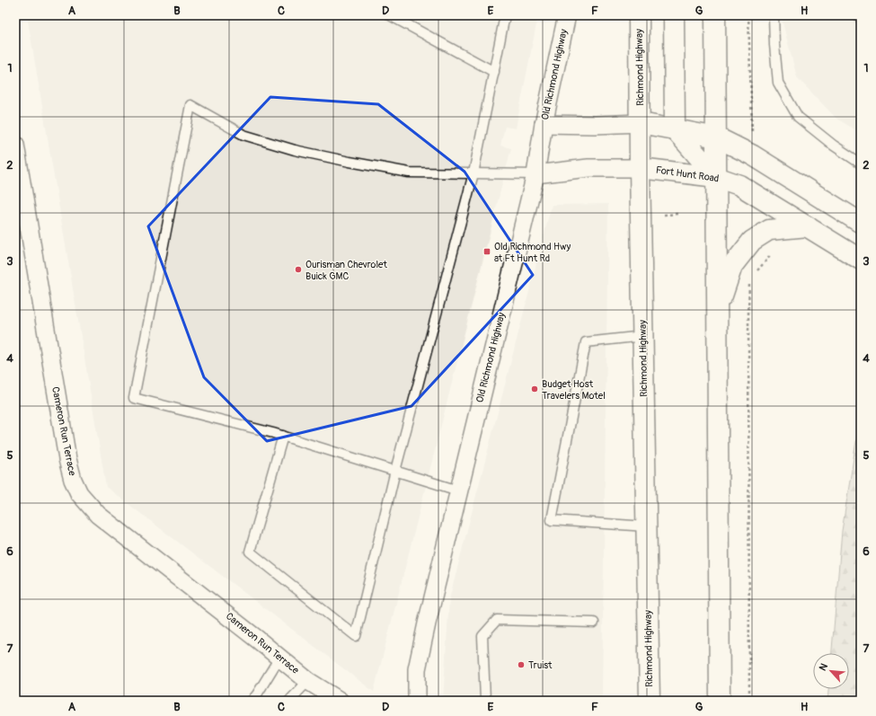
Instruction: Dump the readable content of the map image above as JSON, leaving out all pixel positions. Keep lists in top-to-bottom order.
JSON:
{
  "streets": {
    "main road": ["Richmond Highway", "Fort Hunt Road"],
    "street": ["Old Richmond Highway", "Cameron Run Terrace"]
  },
  "crossings": [
    ["Richmond Highway", "Fort Hunt Road"],
    ["Old Richmond Highway", "Fort Hunt Road"]
  ],
  "places": {
    "transit": ["Old Richmond Hwy at Ft Hunt Rd"],
    "other": ["Ourisman Chevrolet Buick GMC", "Budget Host Travelers Motel", "Truist"]
  },
  "north": "top left",
  "grid": {
    "columns": [
      "A",
      "B",
      "C",
      "D",
      "E",
      "F",
      "G",
      "H"
    ],
    "rows": [
      "1",
      "2",
      "3",
      "4",
      "5",
      "6",
      "7"
    ]
  }
}
